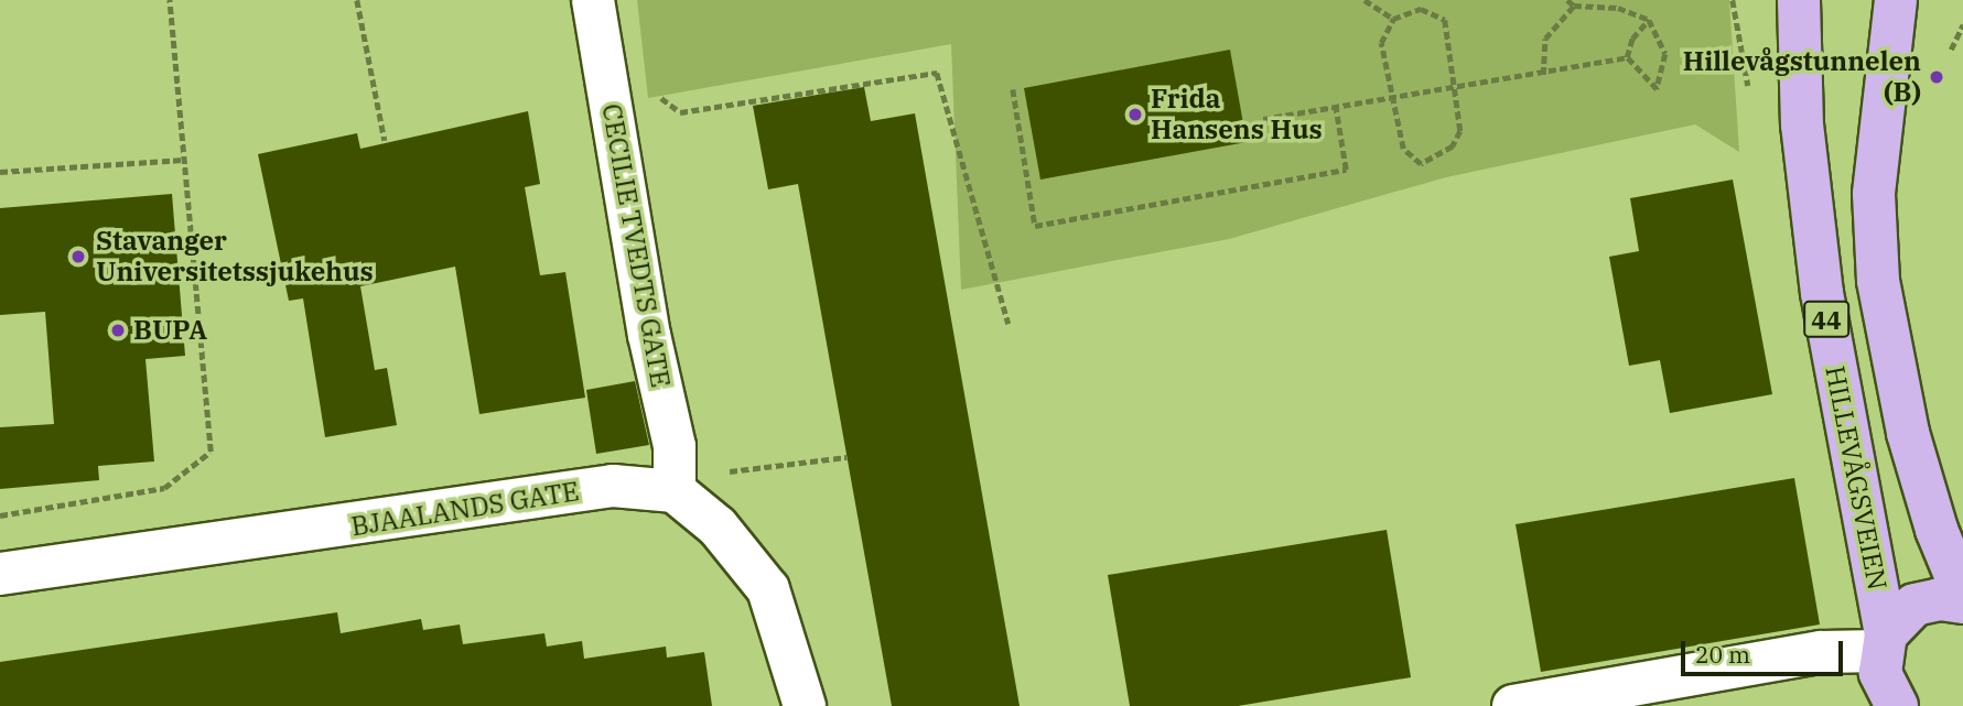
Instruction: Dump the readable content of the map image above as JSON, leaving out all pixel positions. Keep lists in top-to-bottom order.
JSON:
{
  "streets": {
    "main road": ["44", "HILLEVÅGSVEIEN"],
    "street": ["CECILIE TVEDTS GATE", "BJAALANDS GATE"]
  },
  "crossings": [
    ["CECILIE TVEDTS GATE", "BJAALANDS GATE"],
    ["44", "HILLEVÅGSVEIEN"]
  ],
  "places": [
    "Hillevågstunnelen (B)",
    "Frida Hansens Hus",
    "Stavanger Universitetssjukehus",
    "BUPA"
  ],
  "scale_bar": "20 m"
}
